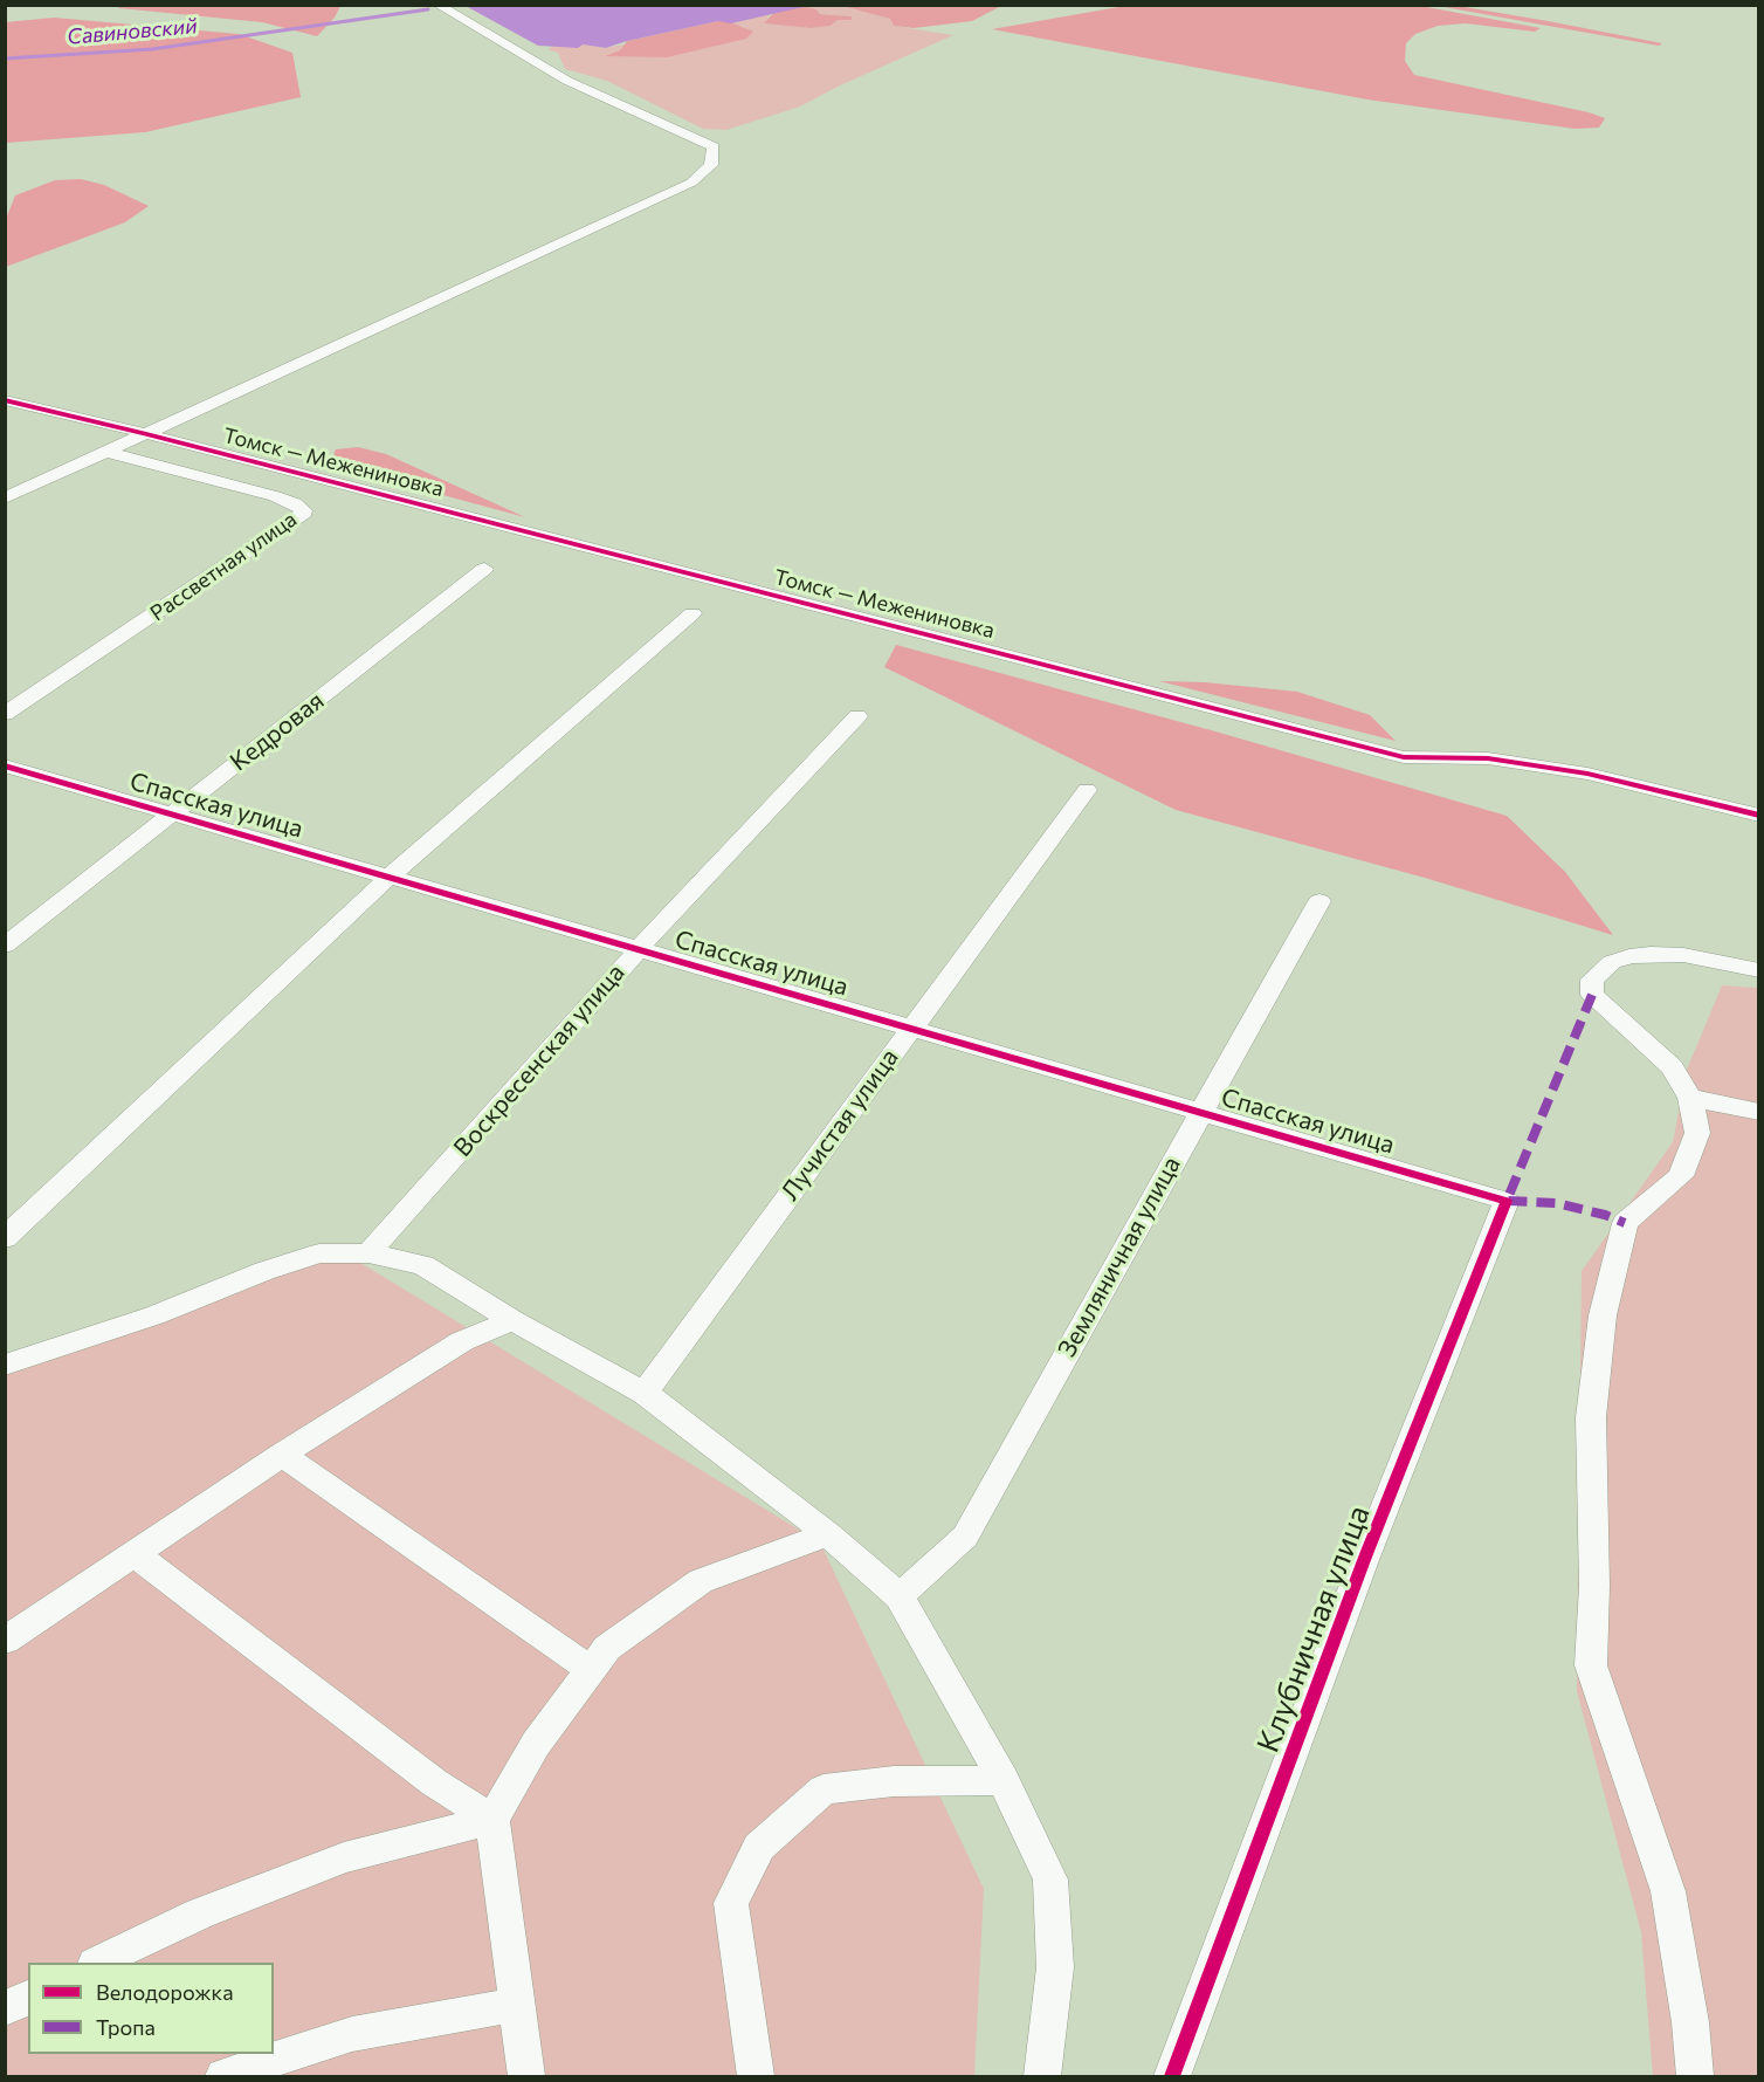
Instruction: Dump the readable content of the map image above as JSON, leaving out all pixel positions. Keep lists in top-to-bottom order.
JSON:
{
  "streets": {
    "street": [
      "Томск — Межениновка",
      "Рассветная улица",
      "Кедровая",
      "Спасская улица",
      "Воскресенская улица",
      "Лучистая улица",
      "Земляничная улица",
      "Клубничная улица"
    ]
  },
  "crossings": [
    ["Кедровая", "Спасская улица"],
    ["Спасская улица", "Воскресенская улица"],
    ["Спасская улица", "Лучистая улица"],
    ["Спасская улица", "Земляничная улица"],
    ["Спасская улица", "Клубничная улица"]
  ],
  "water": ["Савиновский"],
  "legend": ["Велодорожка", "Тропа"]
}
